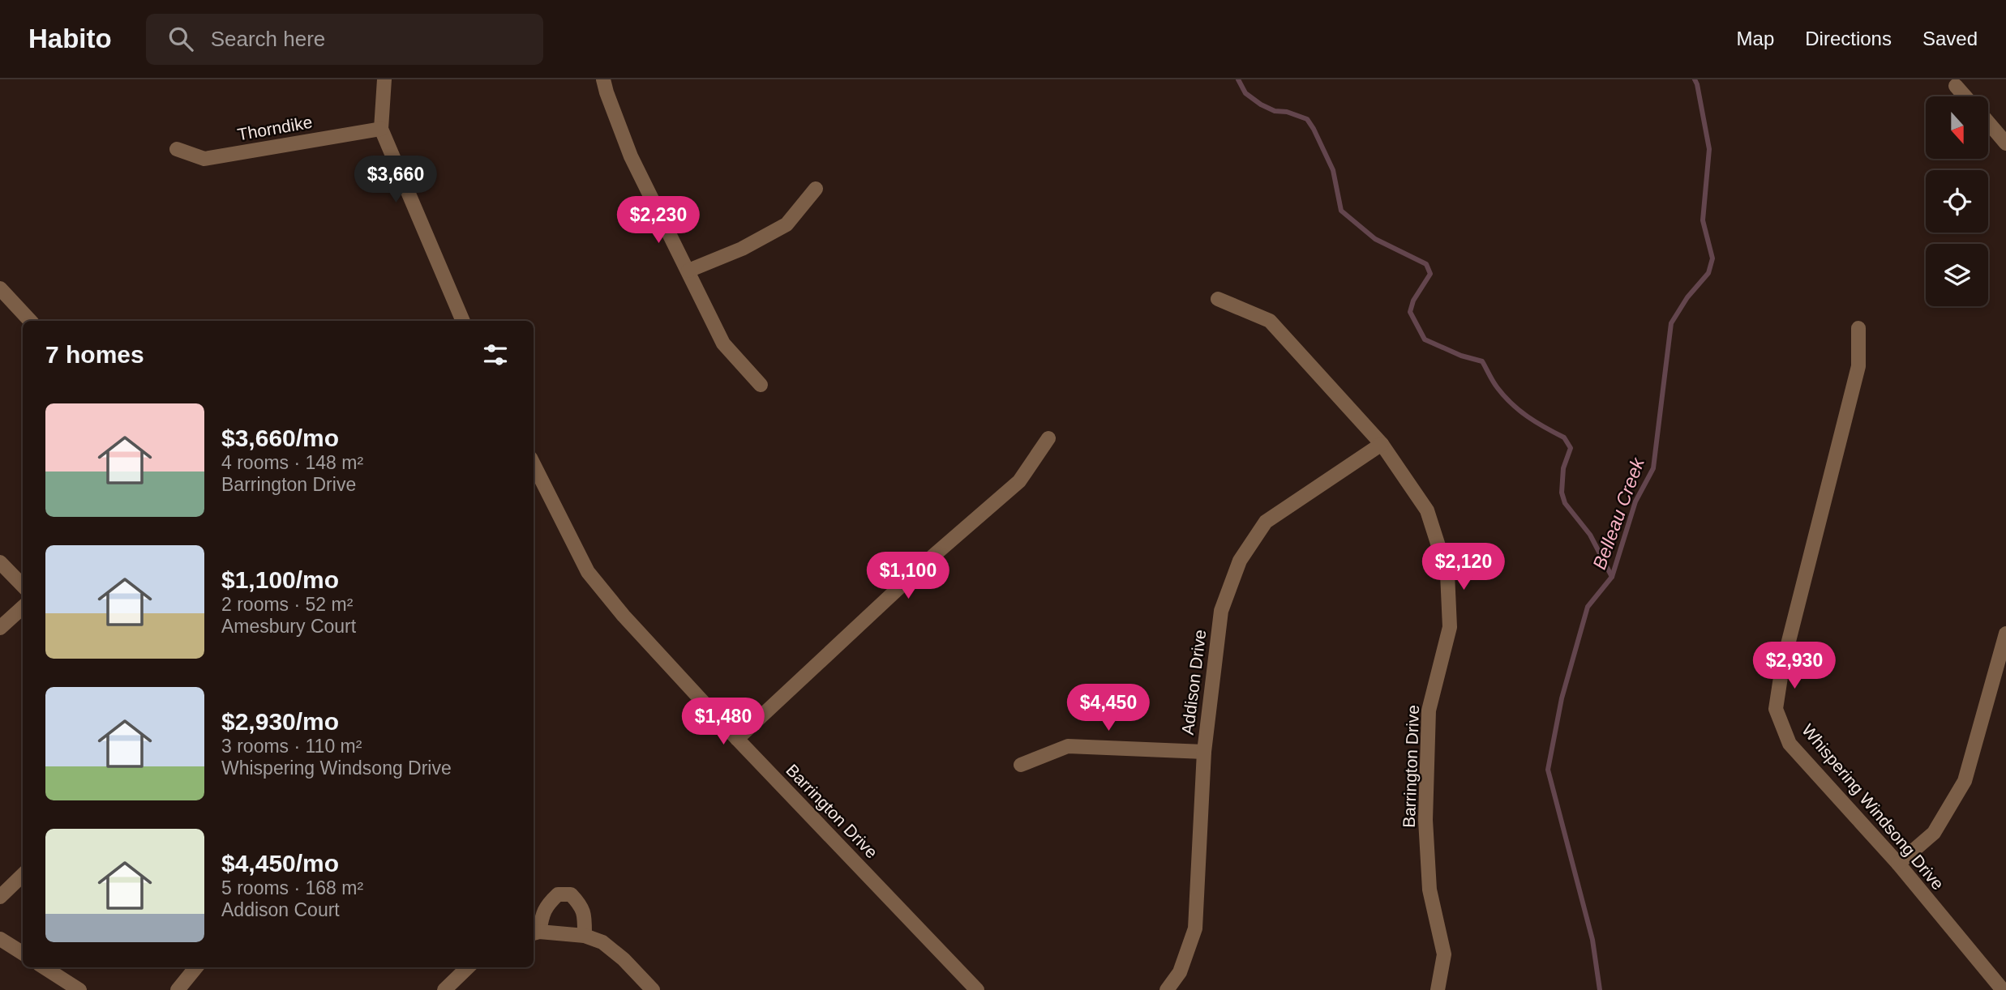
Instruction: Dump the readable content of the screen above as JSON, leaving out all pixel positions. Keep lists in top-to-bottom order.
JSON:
{
  "streets": {
    "street": [
      "Thorndike",
      "Addison Drive",
      "Barrington Drive",
      "Whispering Windsong Drive"
    ]
  },
  "crossings": [
    ["Addison Drive", "Barrington Drive"]
  ],
  "water": ["Belleau Creek"],
  "north": "bottom",
  "page": {
    "header": "Habito",
    "search": "Search here",
    "nav": ["Map", "Directions", "Saved"],
    "price": [
      "$3,660",
      "$2,230",
      "$2,120",
      "$1,100",
      "$2,930",
      "$4,450",
      "$1,480"
    ],
    "heading": "7 homes",
    "list": [
      {
        "name": "$3,660/mo",
        "note": "4 rooms · 148 m² · Barrington Drive"
      },
      {
        "name": "$1,100/mo",
        "note": "2 rooms · 52 m² · Amesbury Court"
      },
      {
        "name": "$2,930/mo",
        "note": "3 rooms · 110 m² · Whispering Windsong Drive"
      },
      {
        "name": "$4,450/mo",
        "note": "5 rooms · 168 m² · Addison Court"
      }
    ]
  }
}
